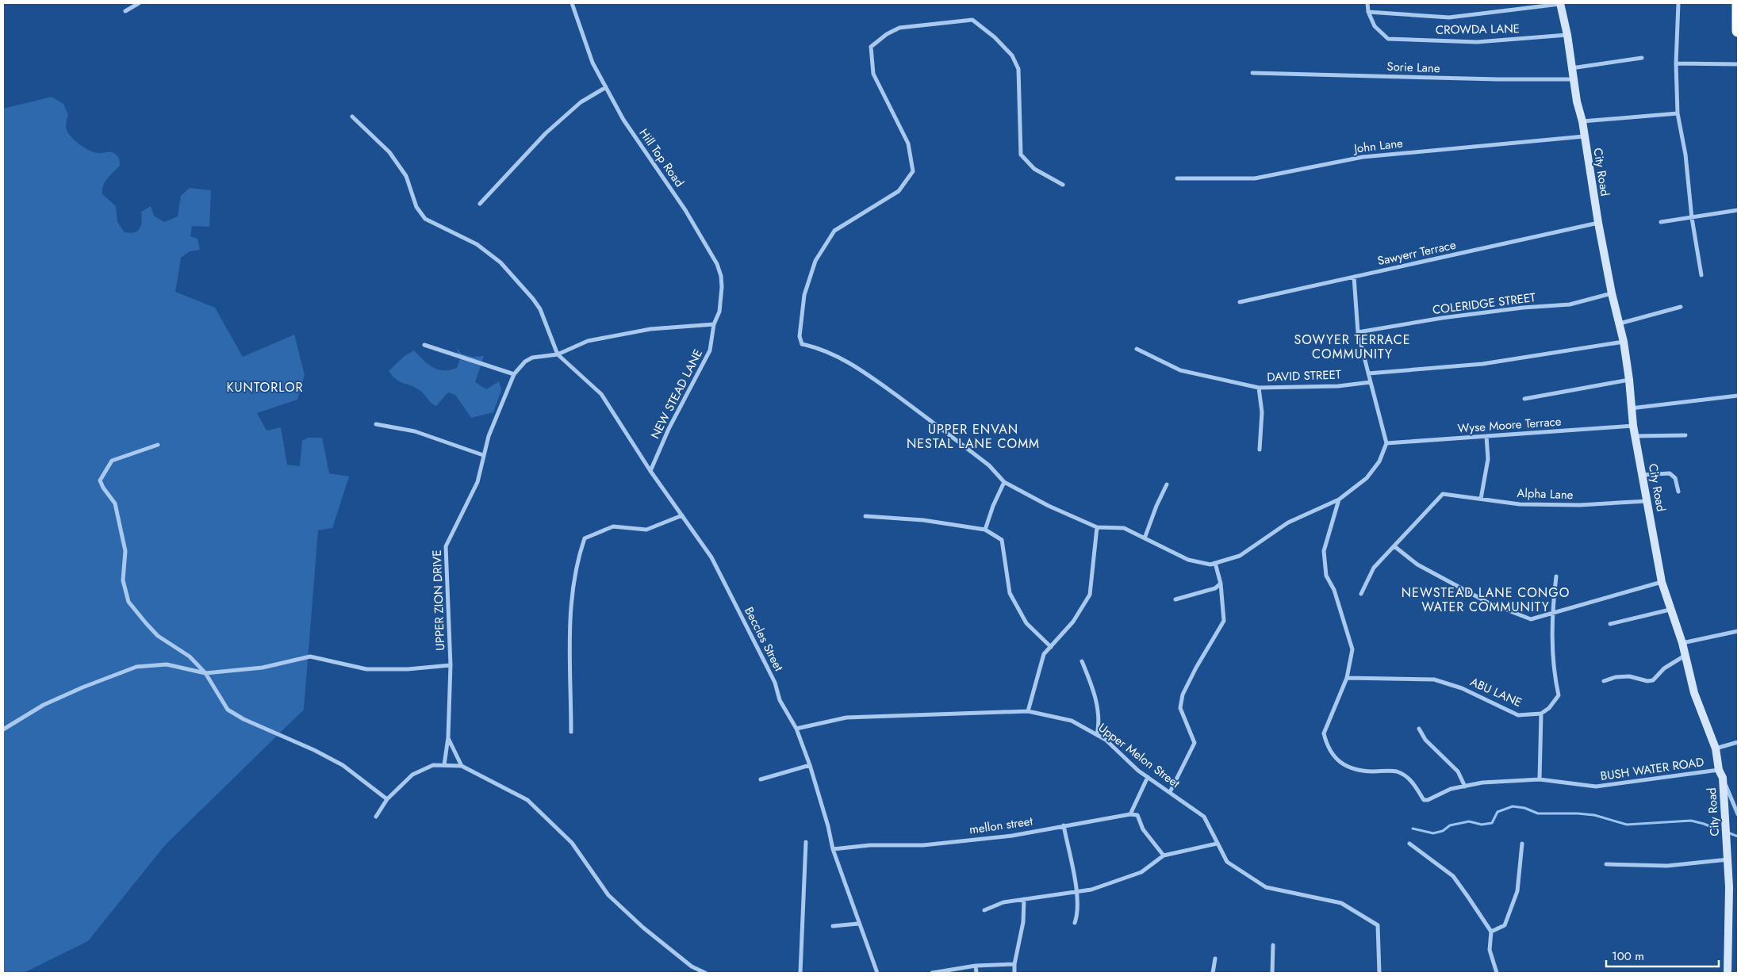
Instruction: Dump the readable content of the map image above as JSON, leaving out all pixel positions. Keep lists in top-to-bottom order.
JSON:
{
  "streets": {
    "main road": ["City Road"],
    "street": [
      "CROWDA LANE",
      "Sorie Lane",
      "John Lane",
      "Hill Top Road",
      "Sawyerr Terrace",
      "COLERIDGE STREET",
      "DAVID STREET",
      "NEW STEAD LANE",
      "Wyse Moore Terrace",
      "Alpha Lane",
      "UPPER ZION DRIVE",
      "Beccles Street",
      "ABU LANE",
      "Upper Melon Street",
      "BUSH WATER ROAD",
      "mellon street"
    ]
  },
  "crossings": [
    ["CROWDA LANE", "City Road"],
    ["Sorie Lane", "City Road"],
    ["John Lane", "City Road"],
    ["Hill Top Road", "NEW STEAD LANE"],
    ["Hill Top Road", "UPPER ZION DRIVE"],
    ["City Road", "Sawyerr Terrace"],
    ["City Road", "COLERIDGE STREET"],
    ["City Road", "Wyse Moore Terrace"],
    ["City Road", "Alpha Lane"],
    ["City Road", "BUSH WATER ROAD"],
    ["NEW STEAD LANE", "UPPER ZION DRIVE"],
    ["NEW STEAD LANE", "Beccles Street"],
    ["UPPER ZION DRIVE", "Beccles Street"],
    ["Beccles Street", "Upper Melon Street"],
    ["Beccles Street", "mellon street"],
    ["ABU LANE", "BUSH WATER ROAD"]
  ],
  "districts": [
    "SOWYER TERRACE COMMUNITY",
    "KUNTORLOR",
    "UPPER ENVAN NESTAL LANE COMM",
    "NEWSTEAD LANE CONGO WATER COMMUNITY"
  ],
  "scale_bar": "100 m"
}
